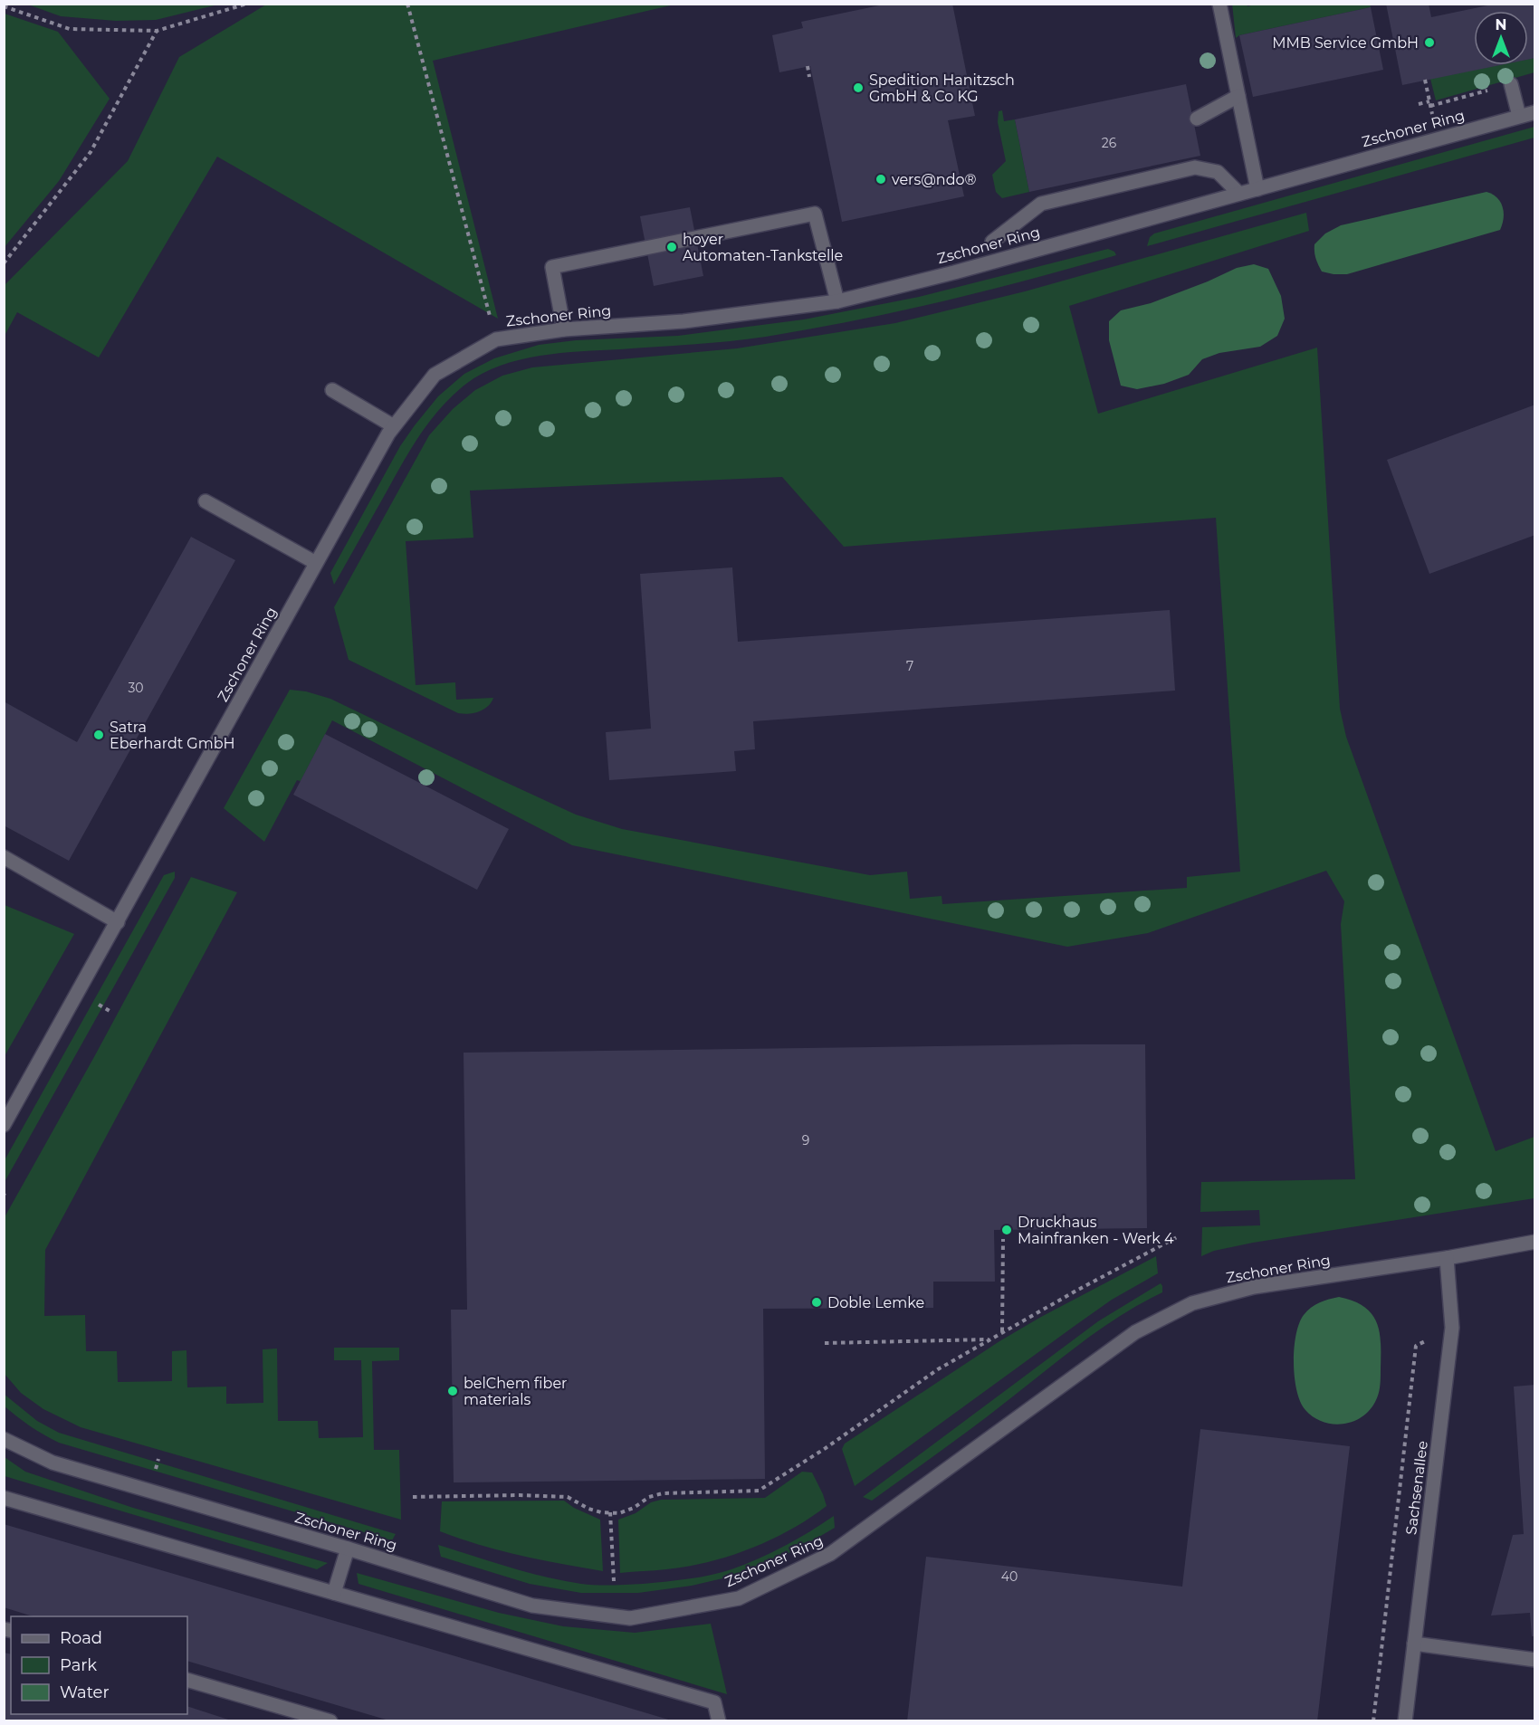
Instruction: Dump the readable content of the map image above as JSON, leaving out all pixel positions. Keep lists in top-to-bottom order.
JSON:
{
  "streets": {
    "street": ["Zschoner Ring", "Sachsenallee"]
  },
  "crossings": [
    ["Zschoner Ring", "Sachsenallee"]
  ],
  "places": [
    "MMB Service GmbH",
    "Spedition Hanitzsch GmbH & Co KG",
    "vers@ndo®",
    "hoyer Automaten-Tankstelle",
    "Satra Eberhardt GmbH",
    "Druckhaus Mainfranken - Werk 4",
    "Doble Lemke",
    "belChem fiber materials"
  ],
  "house_numbers": [
    "26",
    "7",
    "30",
    "9",
    "40"
  ],
  "legend": ["Road", "Park", "Water"],
  "north": "top"
}
